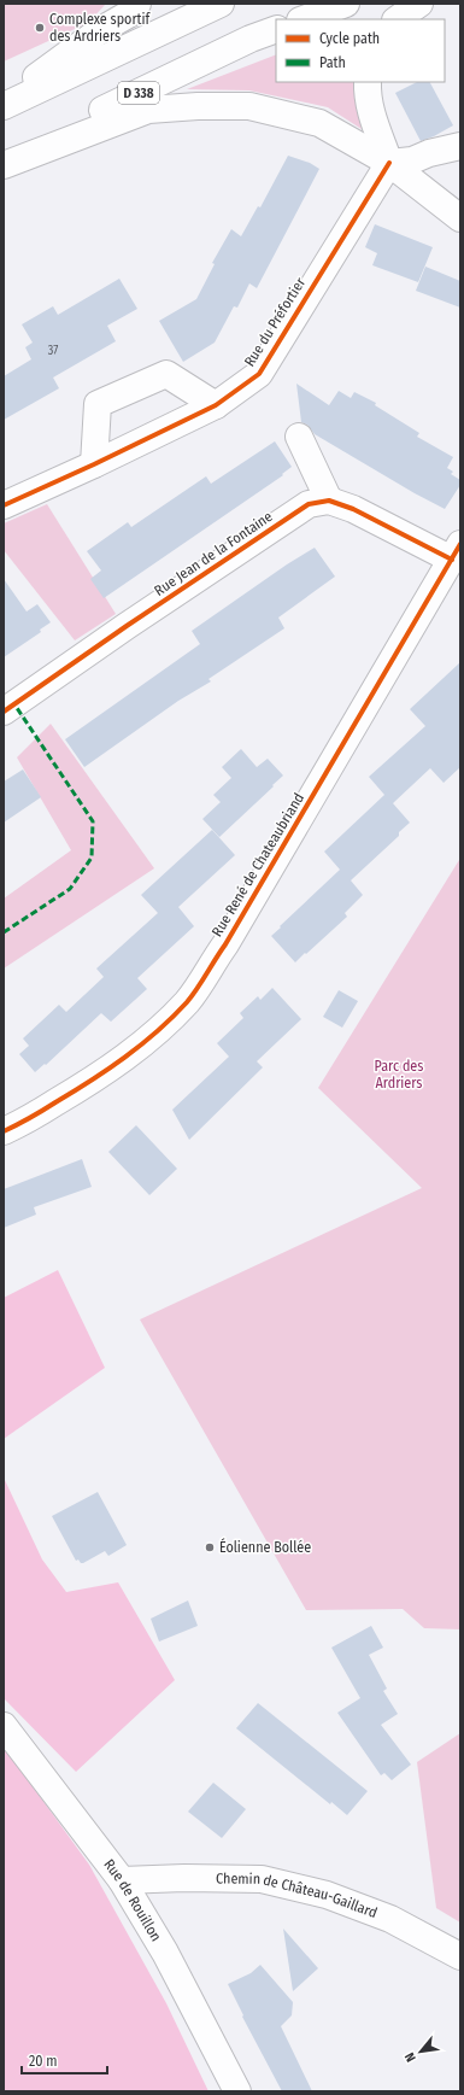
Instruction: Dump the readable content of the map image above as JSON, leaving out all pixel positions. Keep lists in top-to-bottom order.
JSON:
{
  "streets": {
    "main road": [
      "D 338",
      "Rue du Préfortier",
      "Rue Jean de la Fontaine",
      "Rue René de Chateaubriand",
      "Chemin de Château-Gaillard",
      "Rue de Rouillon"
    ]
  },
  "crossings": [
    ["Chemin de Château-Gaillard", "Rue de Rouillon"]
  ],
  "parks": ["Parc des Ardriers"],
  "places": ["Complexe sportif des Ardriers", "Éolienne Bollée"],
  "house_numbers": ["37"],
  "legend": ["Cycle path", "Path"],
  "scale_bar": "20 m",
  "north": "bottom left"
}
